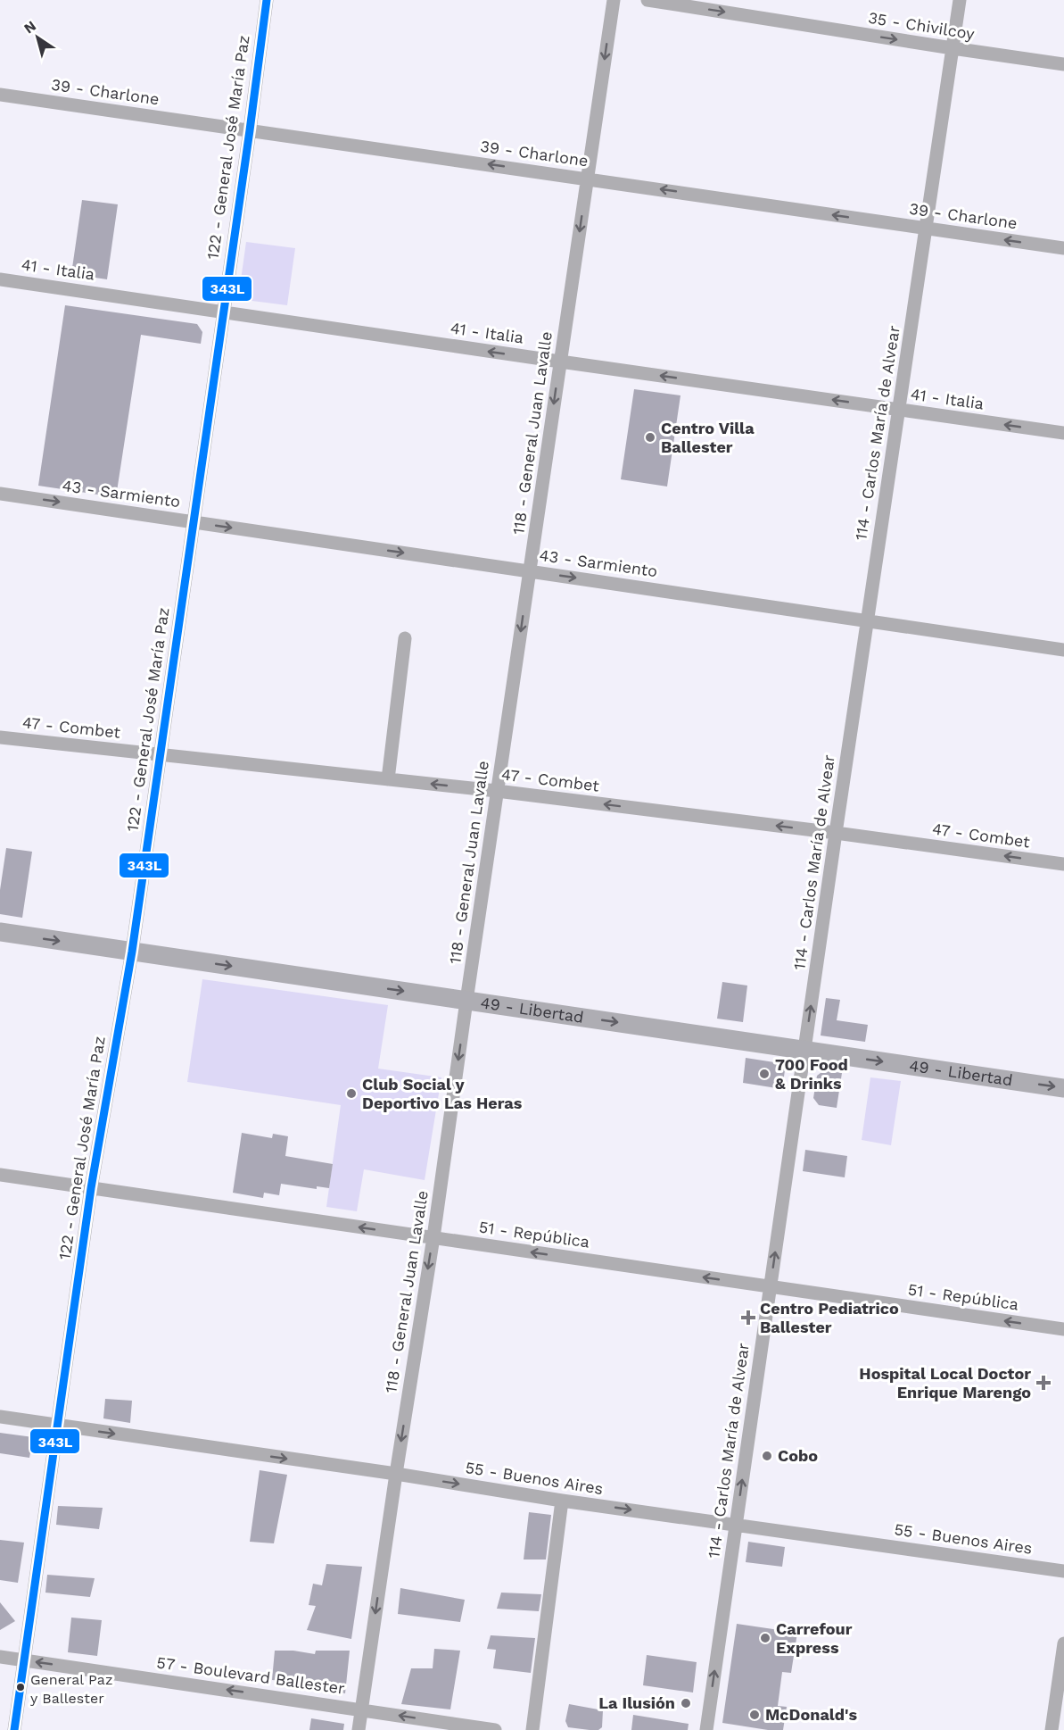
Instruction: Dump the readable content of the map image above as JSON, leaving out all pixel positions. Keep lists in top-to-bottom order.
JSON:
{
  "streets": {
    "street": [
      "35 - Chivilcoy",
      "39 - Charlone",
      "122 - General José María Paz",
      "41 - Italia",
      "118 - General Juan Lavalle",
      "114 - Carlos María de Alvear",
      "43 - Sarmiento",
      "47 - Combet",
      "49 - Libertad",
      "51 - República",
      "55 - Buenos Aires",
      "57 - Boulevard Ballester"
    ]
  },
  "crossings": [
    ["35 - Chivilcoy", "114 - Carlos María de Alvear"],
    ["39 - Charlone", "122 - General José María Paz"],
    ["39 - Charlone", "118 - General Juan Lavalle"],
    ["39 - Charlone", "114 - Carlos María de Alvear"],
    ["122 - General José María Paz", "41 - Italia"],
    ["122 - General José María Paz", "43 - Sarmiento"],
    ["122 - General José María Paz", "47 - Combet"],
    ["122 - General José María Paz", "49 - Libertad"],
    ["122 - General José María Paz", "51 - República"],
    ["122 - General José María Paz", "55 - Buenos Aires"],
    ["122 - General José María Paz", "57 - Boulevard Ballester"],
    ["41 - Italia", "118 - General Juan Lavalle"],
    ["41 - Italia", "114 - Carlos María de Alvear"],
    ["118 - General Juan Lavalle", "43 - Sarmiento"],
    ["118 - General Juan Lavalle", "47 - Combet"],
    ["118 - General Juan Lavalle", "49 - Libertad"],
    ["118 - General Juan Lavalle", "51 - República"],
    ["118 - General Juan Lavalle", "55 - Buenos Aires"],
    ["118 - General Juan Lavalle", "57 - Boulevard Ballester"],
    ["114 - Carlos María de Alvear", "43 - Sarmiento"],
    ["114 - Carlos María de Alvear", "47 - Combet"],
    ["114 - Carlos María de Alvear", "49 - Libertad"],
    ["114 - Carlos María de Alvear", "51 - República"],
    ["114 - Carlos María de Alvear", "55 - Buenos Aires"]
  ],
  "one_way": [
    "35 - Chivilcoy",
    "39 - Charlone",
    "41 - Italia",
    "118 - General Juan Lavalle",
    "114 - Carlos María de Alvear",
    "43 - Sarmiento",
    "47 - Combet",
    "49 - Libertad",
    "51 - República",
    "55 - Buenos Aires",
    "57 - Boulevard Ballester"
  ],
  "places": {
    "other": [
      "Centro Villa Ballester",
      "700 Food & Drinks",
      "Club Social y Deportivo Las Heras",
      "Cobo",
      "Carrefour Express",
      "General Paz y Ballester",
      "La Ilusión",
      "McDonald's"
    ],
    "health": ["Centro Pediatrico Ballester", "Hospital Local Doctor Enrique Marengo"]
  },
  "lines": ["transit line 343L"],
  "north": "top left"
}
